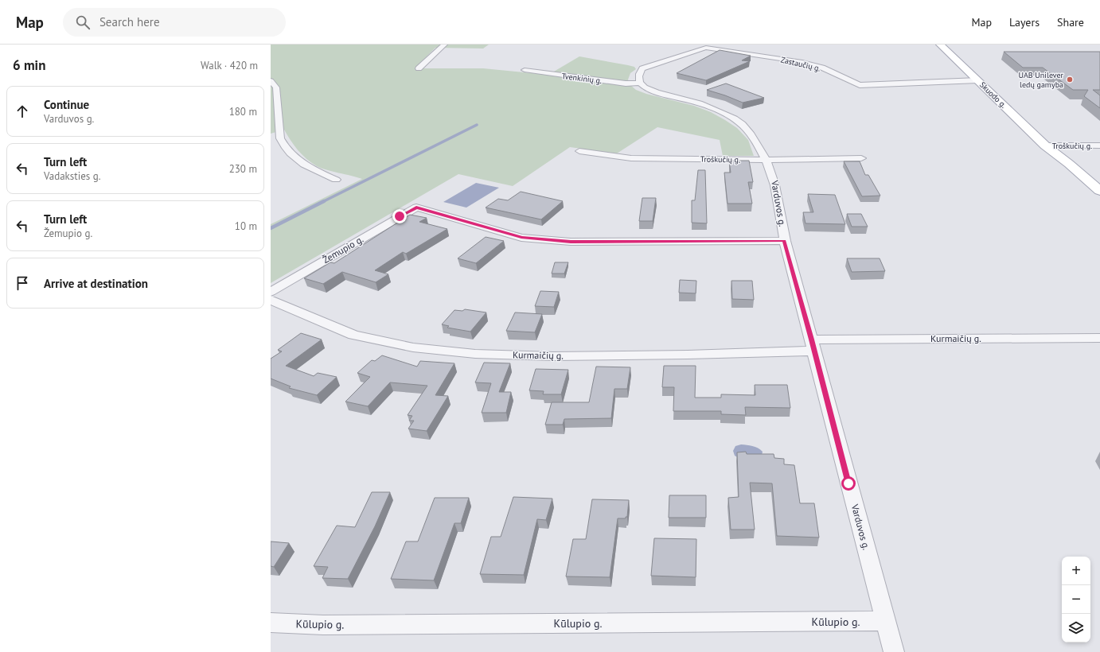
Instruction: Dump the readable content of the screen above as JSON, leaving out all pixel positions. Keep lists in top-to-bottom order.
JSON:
{
  "streets": {
    "main road": ["Skuodo g."],
    "street": [
      "Zastaučių g.",
      "Tvenkinių g.",
      "Troškučių g.",
      "Varduvos g.",
      "Žemupio g.",
      "Kurmaičių g.",
      "Kūlupio g."
    ]
  },
  "crossings": [
    ["Zastaučių g.", "Tvenkinių g."],
    ["Zastaučių g.", "Skuodo g."],
    ["Zastaučių g.", "Varduvos g."],
    ["Tvenkinių g.", "Varduvos g."],
    ["Skuodo g.", "Troškučių g."],
    ["Troškučių g.", "Varduvos g."],
    ["Varduvos g.", "Žemupio g."],
    ["Varduvos g.", "Kurmaičių g."],
    ["Varduvos g.", "Kūlupio g."]
  ],
  "places": ["UAB Unilever ledų gamyba"],
  "page": {
    "header": "Map",
    "search": "Search here",
    "nav": ["Map", "Layers", "Share"],
    "heading": ["6 min", "Walk · 420 m"],
    "list": [
      ["Continue", "Varduvos g.", "180 m"],
      ["Turn left", "Vadaksties g.", "230 m"],
      ["Turn left", "Žemupio g.", "10 m"],
      "Arrive at destination"
    ],
    "map_buttons": ["+", "−"]
  }
}
